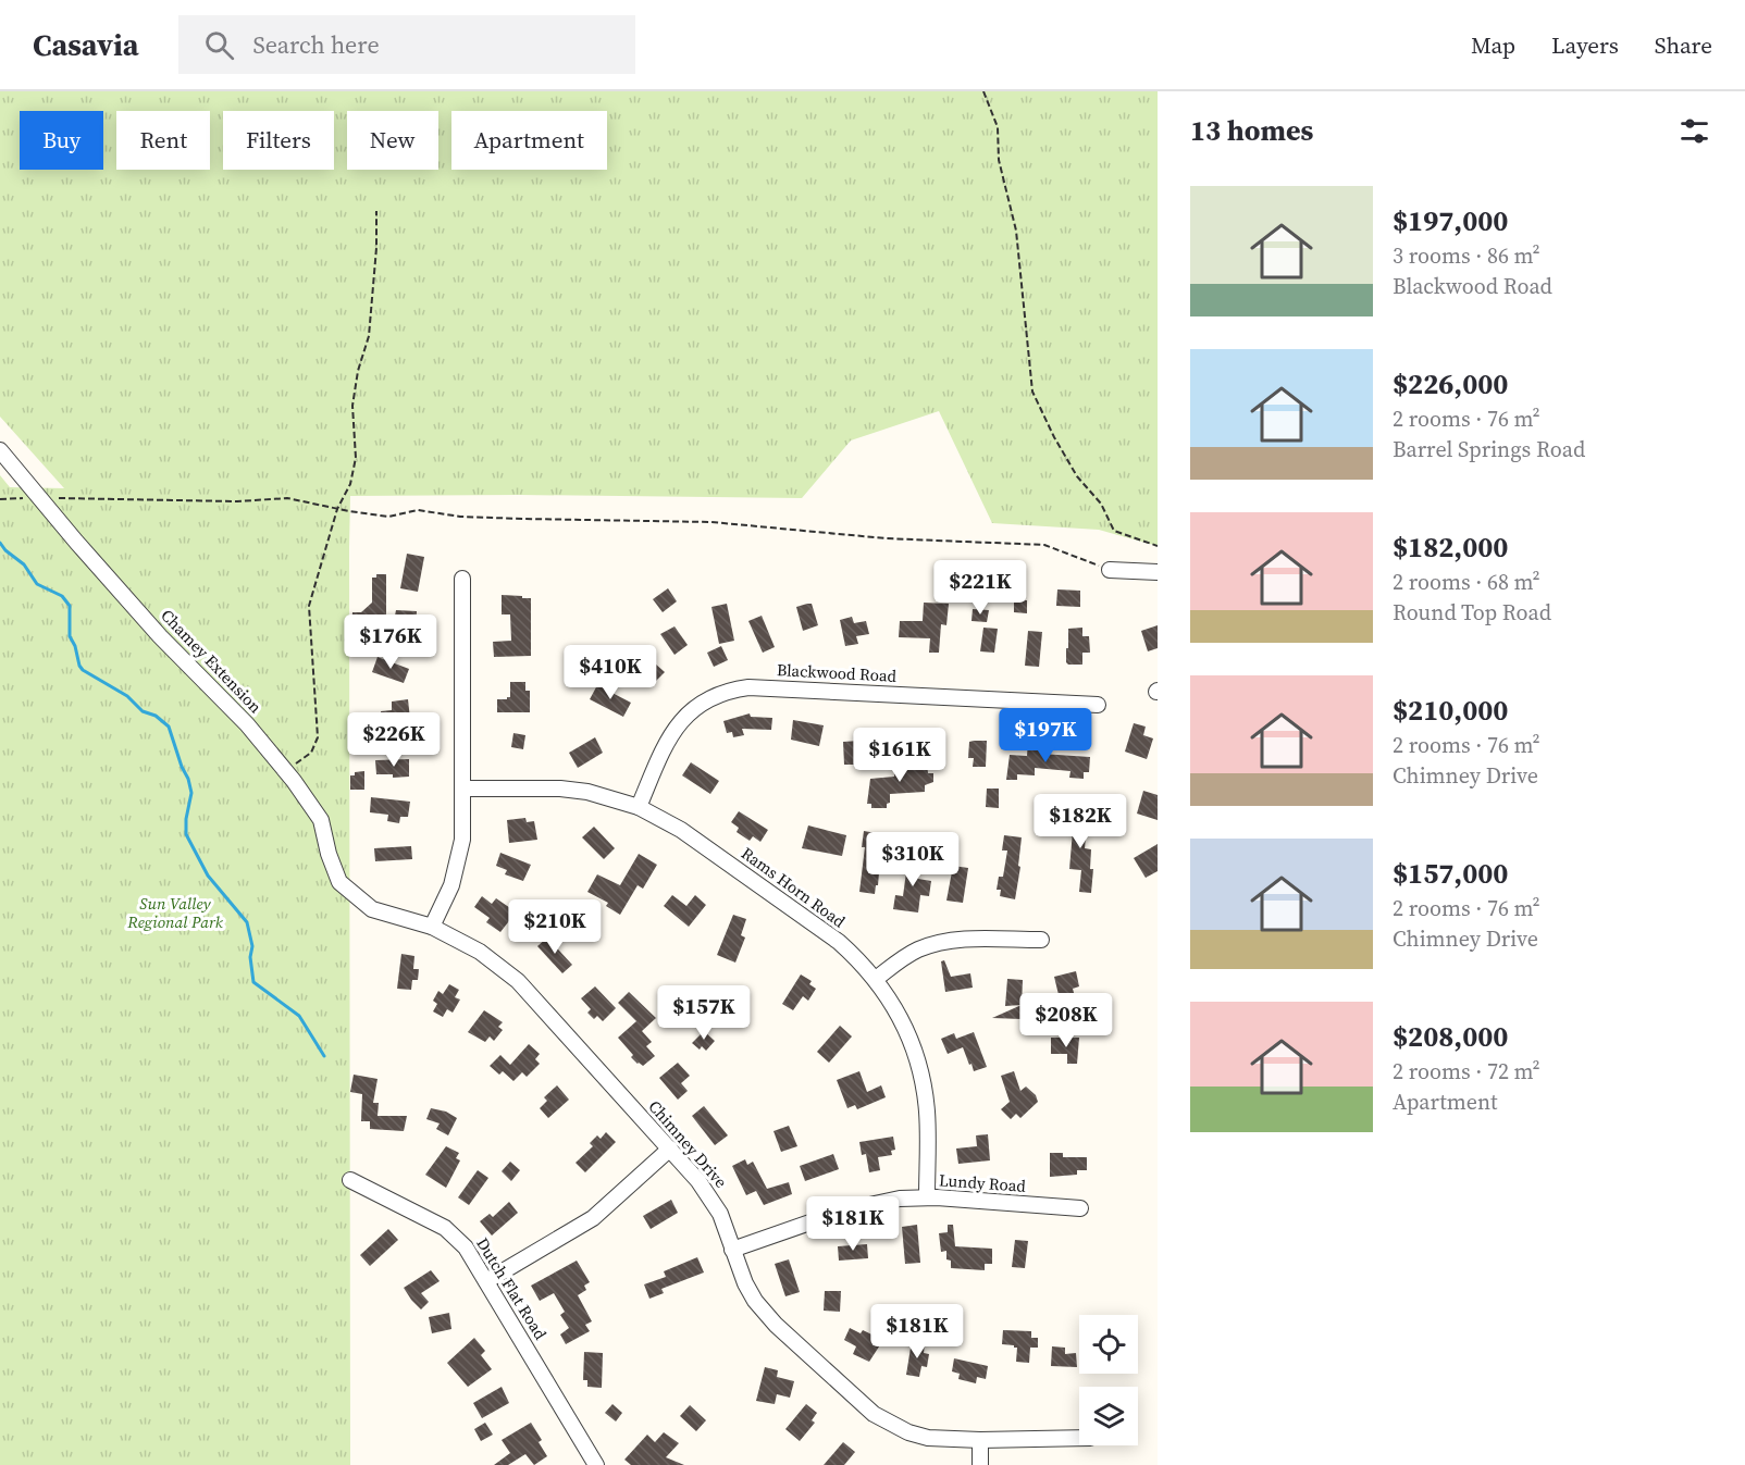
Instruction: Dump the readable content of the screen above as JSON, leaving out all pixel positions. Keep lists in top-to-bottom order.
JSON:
{
  "streets": {
    "street": [
      "Chamey Extension",
      "Blackwood Road",
      "Rams Horn Road",
      "Chimney Drive",
      "Lundy Road",
      "Dutch Flat Road"
    ]
  },
  "crossings": [
    ["Chamey Extension", "Chimney Drive"],
    ["Blackwood Road", "Rams Horn Road"],
    ["Rams Horn Road", "Lundy Road"],
    ["Chimney Drive", "Lundy Road"]
  ],
  "parks": ["Sun Valley Regional Park"],
  "page": {
    "header": "Casavia",
    "search": "Search here",
    "nav": ["Map", "Layers", "Share"],
    "heading": "13 homes",
    "chip": [
      "Buy",
      "Rent",
      "Filters",
      "New",
      "Apartment"
    ],
    "list": [
      {
        "name": "$197,000",
        "note": "3 rooms · 86 m² · Blackwood Road"
      },
      {
        "name": "$226,000",
        "note": "2 rooms · 76 m² · Barrel Springs Road"
      },
      {
        "name": "$182,000",
        "note": "2 rooms · 68 m² · Round Top Road"
      },
      {
        "name": "$210,000",
        "note": "2 rooms · 76 m² · Chimney Drive"
      },
      {
        "name": "$157,000",
        "note": "2 rooms · 76 m² · Chimney Drive"
      },
      {
        "name": "$208,000",
        "note": "2 rooms · 72 m² · Apartment"
      }
    ],
    "price": [
      "$221K",
      "$176K",
      "$410K",
      "$197K",
      "$226K",
      "$161K",
      "$182K",
      "$310K",
      "$210K",
      "$157K",
      "$208K",
      "$181K",
      "$181K"
    ]
  }
}
